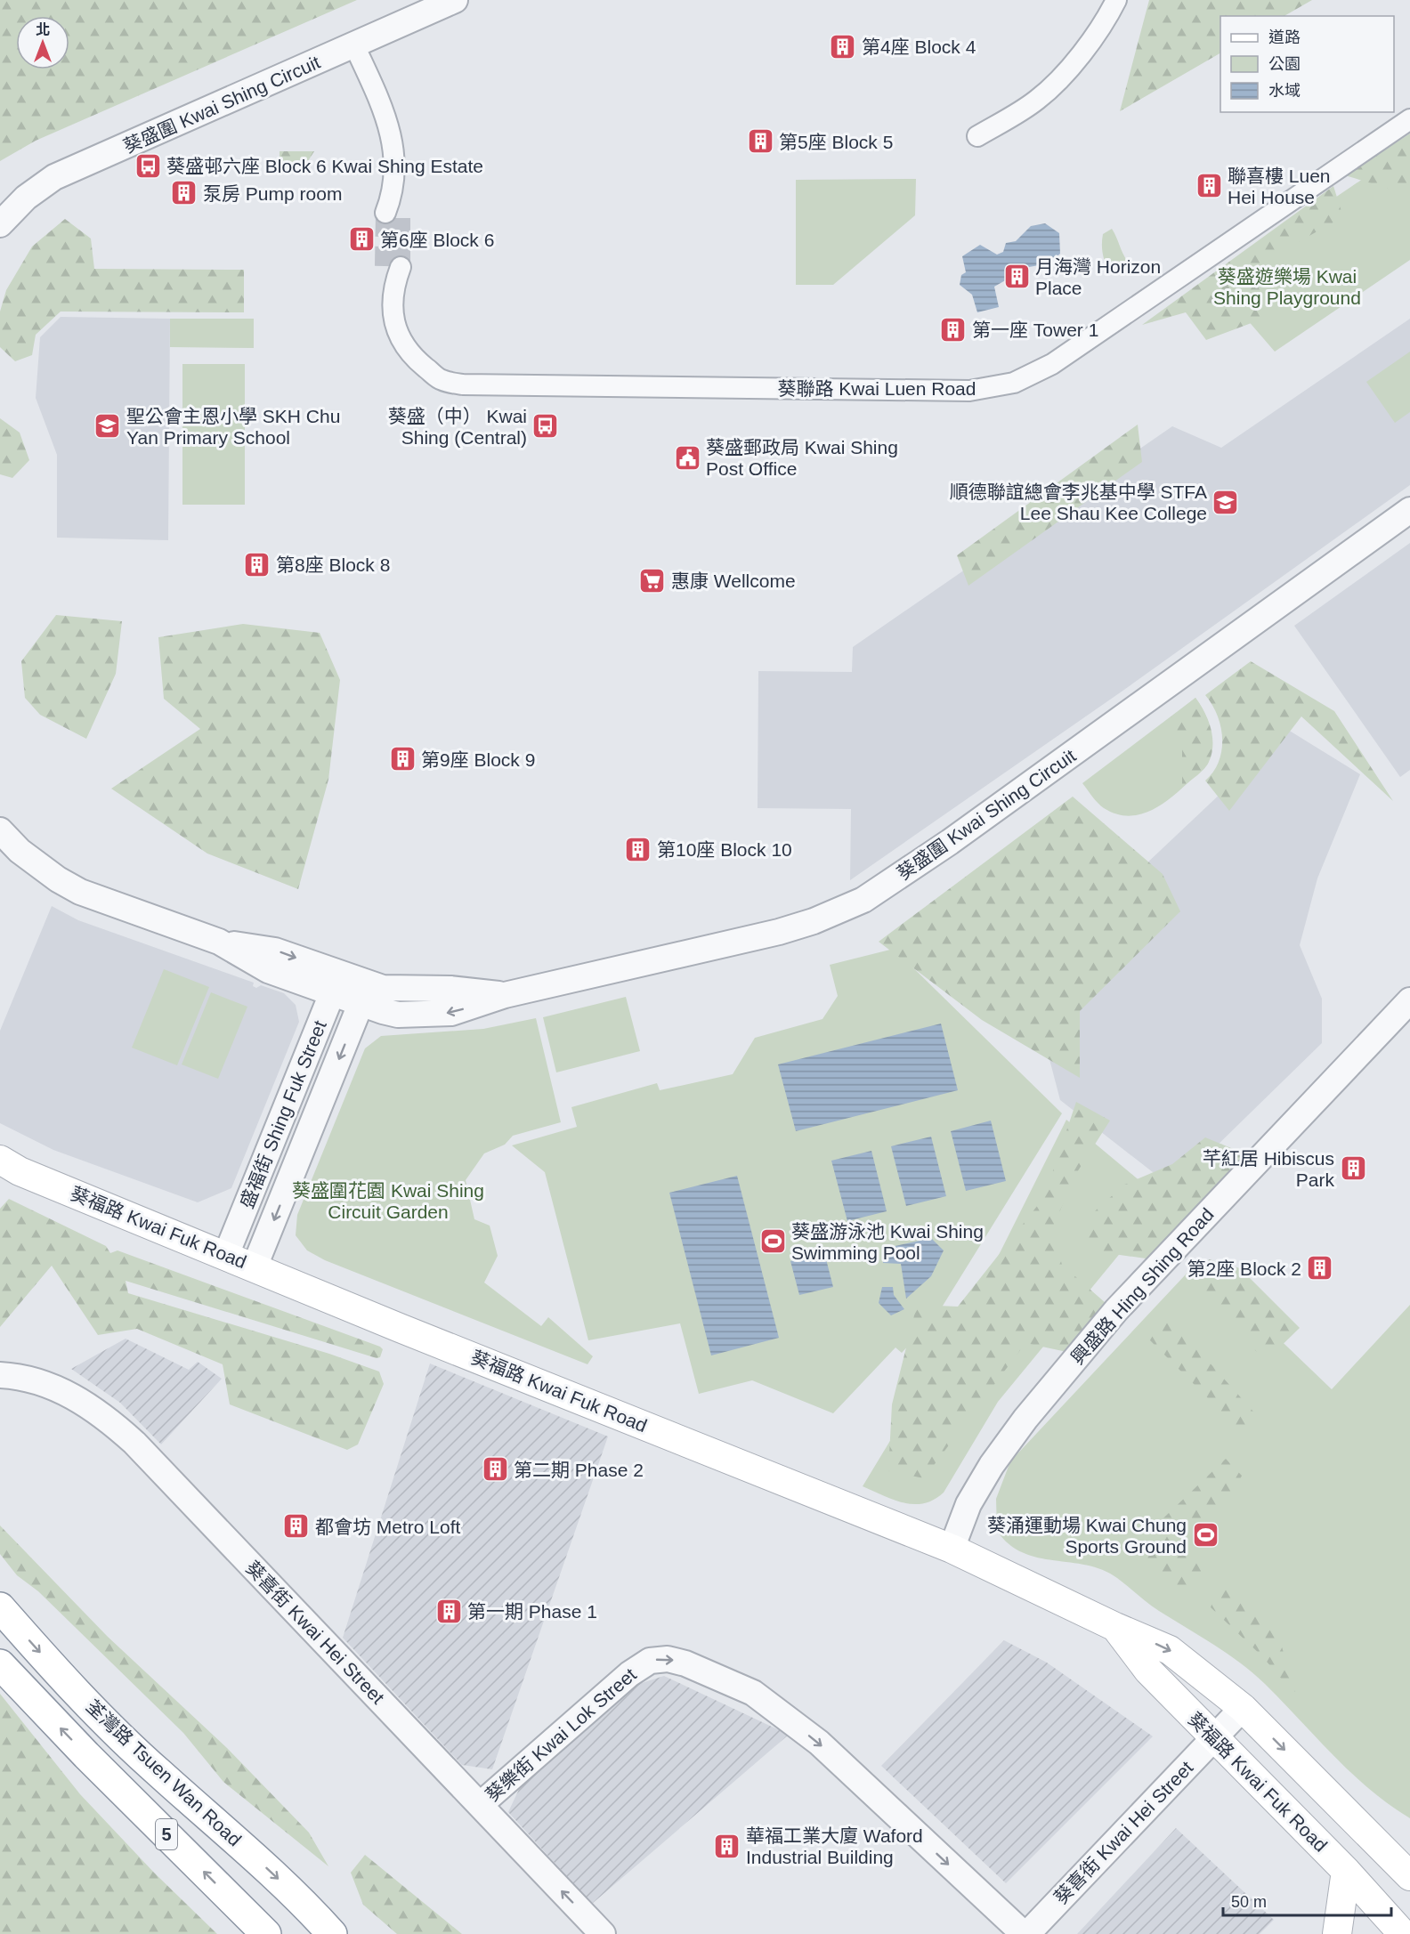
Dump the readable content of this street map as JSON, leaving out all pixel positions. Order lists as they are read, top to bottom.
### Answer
{
  "streets": {
    "highway": ["荃灣路 Tsuen Wan Road", "5"],
    "main road": ["葵福路 Kwai Fuk Road"],
    "street": [
      "葵盛圍 Kwai Shing Circuit",
      "葵聯路 Kwai Luen Road",
      "盛福街 Shing Fuk Street",
      "興盛路 Hing Shing Road",
      "葵喜街 Kwai Hei Street",
      "葵樂街 Kwai Lok Street"
    ]
  },
  "crossings": [
    ["葵盛圍 Kwai Shing Circuit", "盛福街 Shing Fuk Street"],
    ["盛福街 Shing Fuk Street", "葵福路 Kwai Fuk Road"],
    ["葵福路 Kwai Fuk Road", "興盛路 Hing Shing Road"],
    ["葵福路 Kwai Fuk Road", "葵喜街 Kwai Hei Street"],
    ["葵喜街 Kwai Hei Street", "葵樂街 Kwai Lok Street"]
  ],
  "one_way": ["葵樂街 Kwai Lok Street"],
  "parks": ["葵盛遊樂場 Kwai Shing Playground", "葵盛圍花園 Kwai Shing Circuit Garden"],
  "places": {
    "building": [
      "第4座 Block 4",
      "第5座 Block 5",
      "聯喜樓 Luen Hei House",
      "泵房 Pump room",
      "第6座 Block 6",
      "月海灣 Horizon Place",
      "第一座 Tower 1",
      "第8座 Block 8",
      "第9座 Block 9",
      "第10座 Block 10",
      "芊紅居 Hibiscus Park",
      "第2座 Block 2",
      "第二期 Phase 2",
      "都會坊 Metro Loft",
      "第一期 Phase 1",
      "華福工業大廈 Waford Industrial Building"
    ],
    "bus stop": ["葵盛邨六座 Block 6 Kwai Shing Estate", "葵盛（中） Kwai Shing (Central)"],
    "school or university": ["聖公會主恩小學 SKH Chu Yan Primary School", "順德聯誼總會李兆基中學 STFA Lee Shau Kee College"],
    "public building": ["葵盛郵政局 Kwai Shing Post Office"],
    "supermarket": ["惠康 Wellcome"],
    "sports": ["葵盛游泳池 Kwai Shing Swimming Pool", "葵涌運動場 Kwai Chung Sports Ground"]
  },
  "legend": ["道路", "公園", "水域"],
  "scale_bar": "50 m",
  "north": "top"
}
